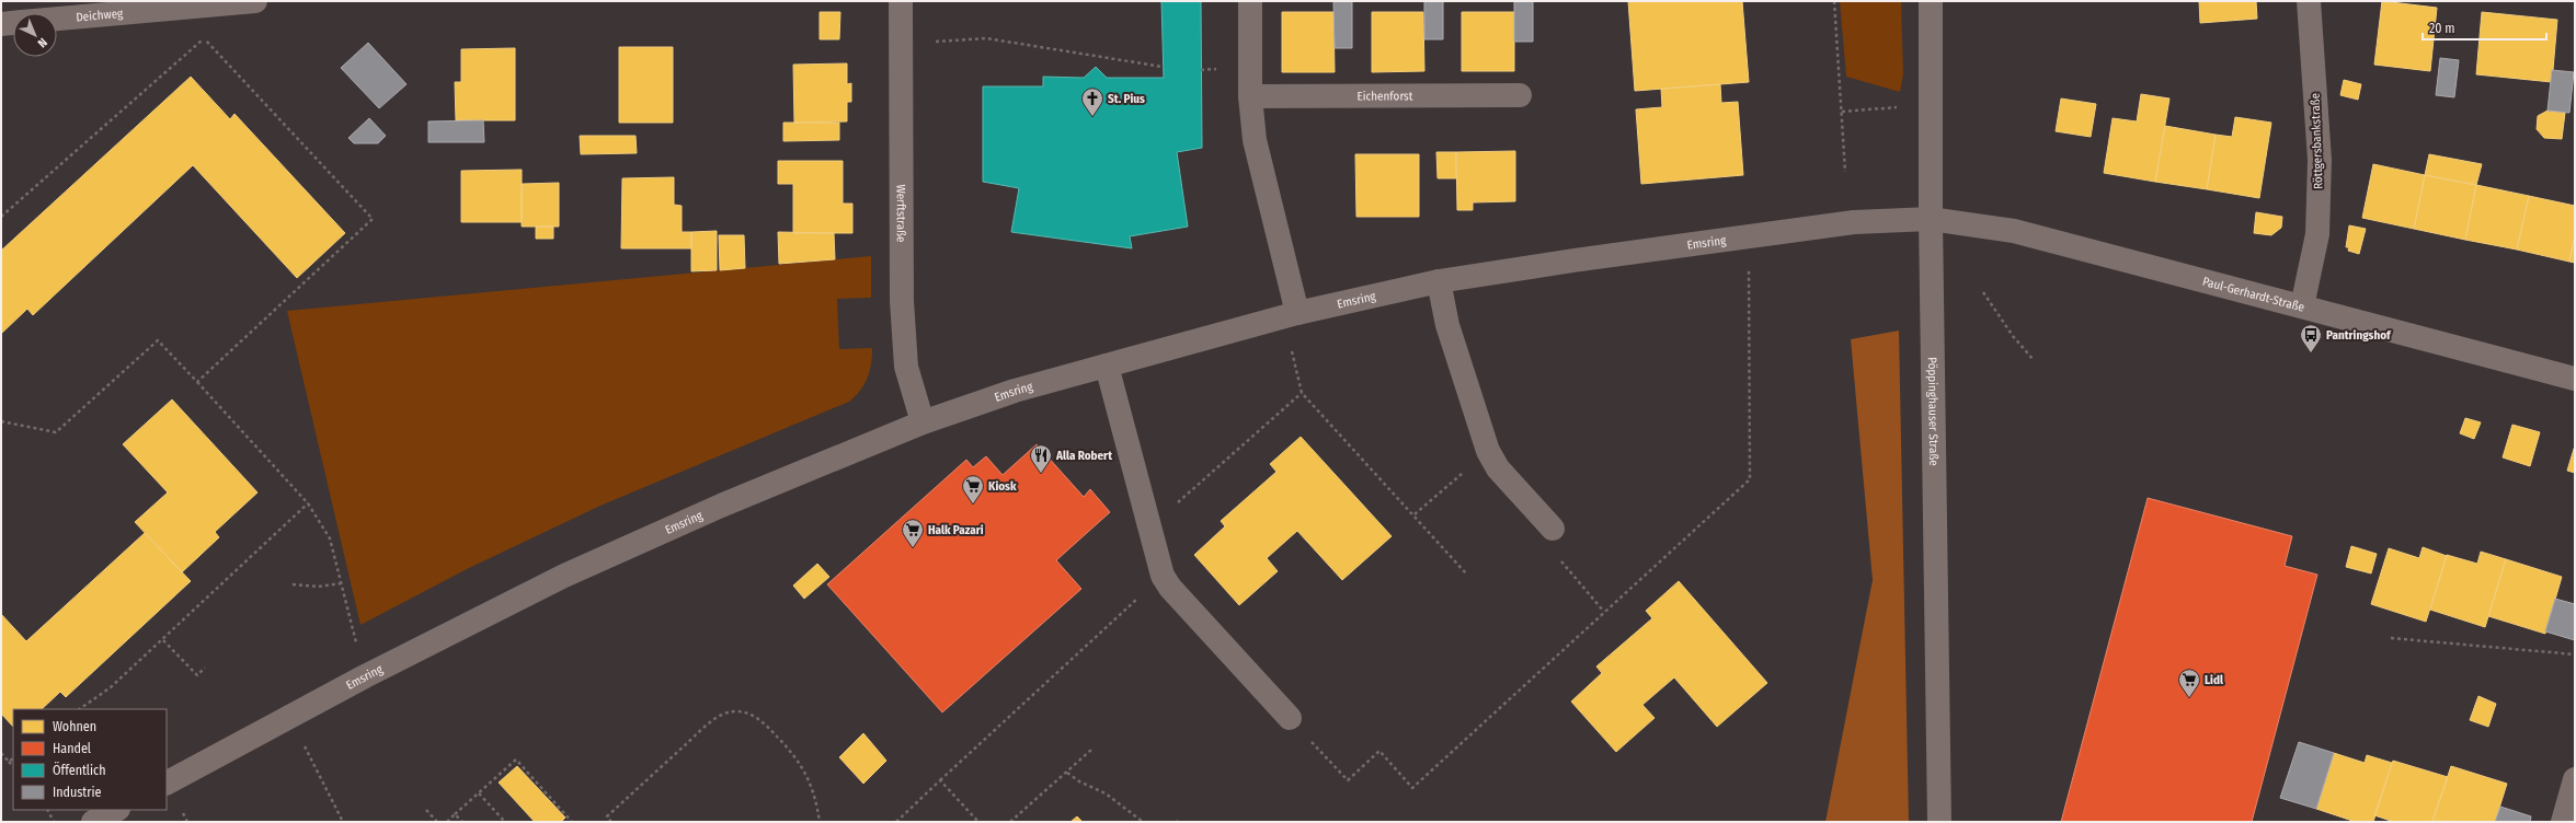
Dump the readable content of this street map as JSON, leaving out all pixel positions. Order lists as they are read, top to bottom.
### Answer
{
  "streets": {
    "main road": ["Paul-Gerhardt-Straße", "Pöppinghauser Straße"],
    "street": [
      "Deichweg",
      "Eichenforst",
      "Röttgersbankstraße",
      "Werftstraße",
      "Emsring"
    ]
  },
  "crossings": [
    ["Röttgersbankstraße", "Paul-Gerhardt-Straße"],
    ["Werftstraße", "Emsring"],
    ["Emsring", "Paul-Gerhardt-Straße"],
    ["Emsring", "Pöppinghauser Straße"],
    ["Paul-Gerhardt-Straße", "Pöppinghauser Straße"]
  ],
  "places": {
    "church": ["St. Pius"],
    "bus stop": ["Pantringshof"],
    "restaurant": ["Alla Robert"],
    "supermarket": ["Kiosk", "Halk Pazari", "Lidl"]
  },
  "legend": [
    "Wohnen",
    "Handel",
    "Öffentlich",
    "Industrie"
  ],
  "scale_bar": "20 m",
  "north": "bottom right"
}
